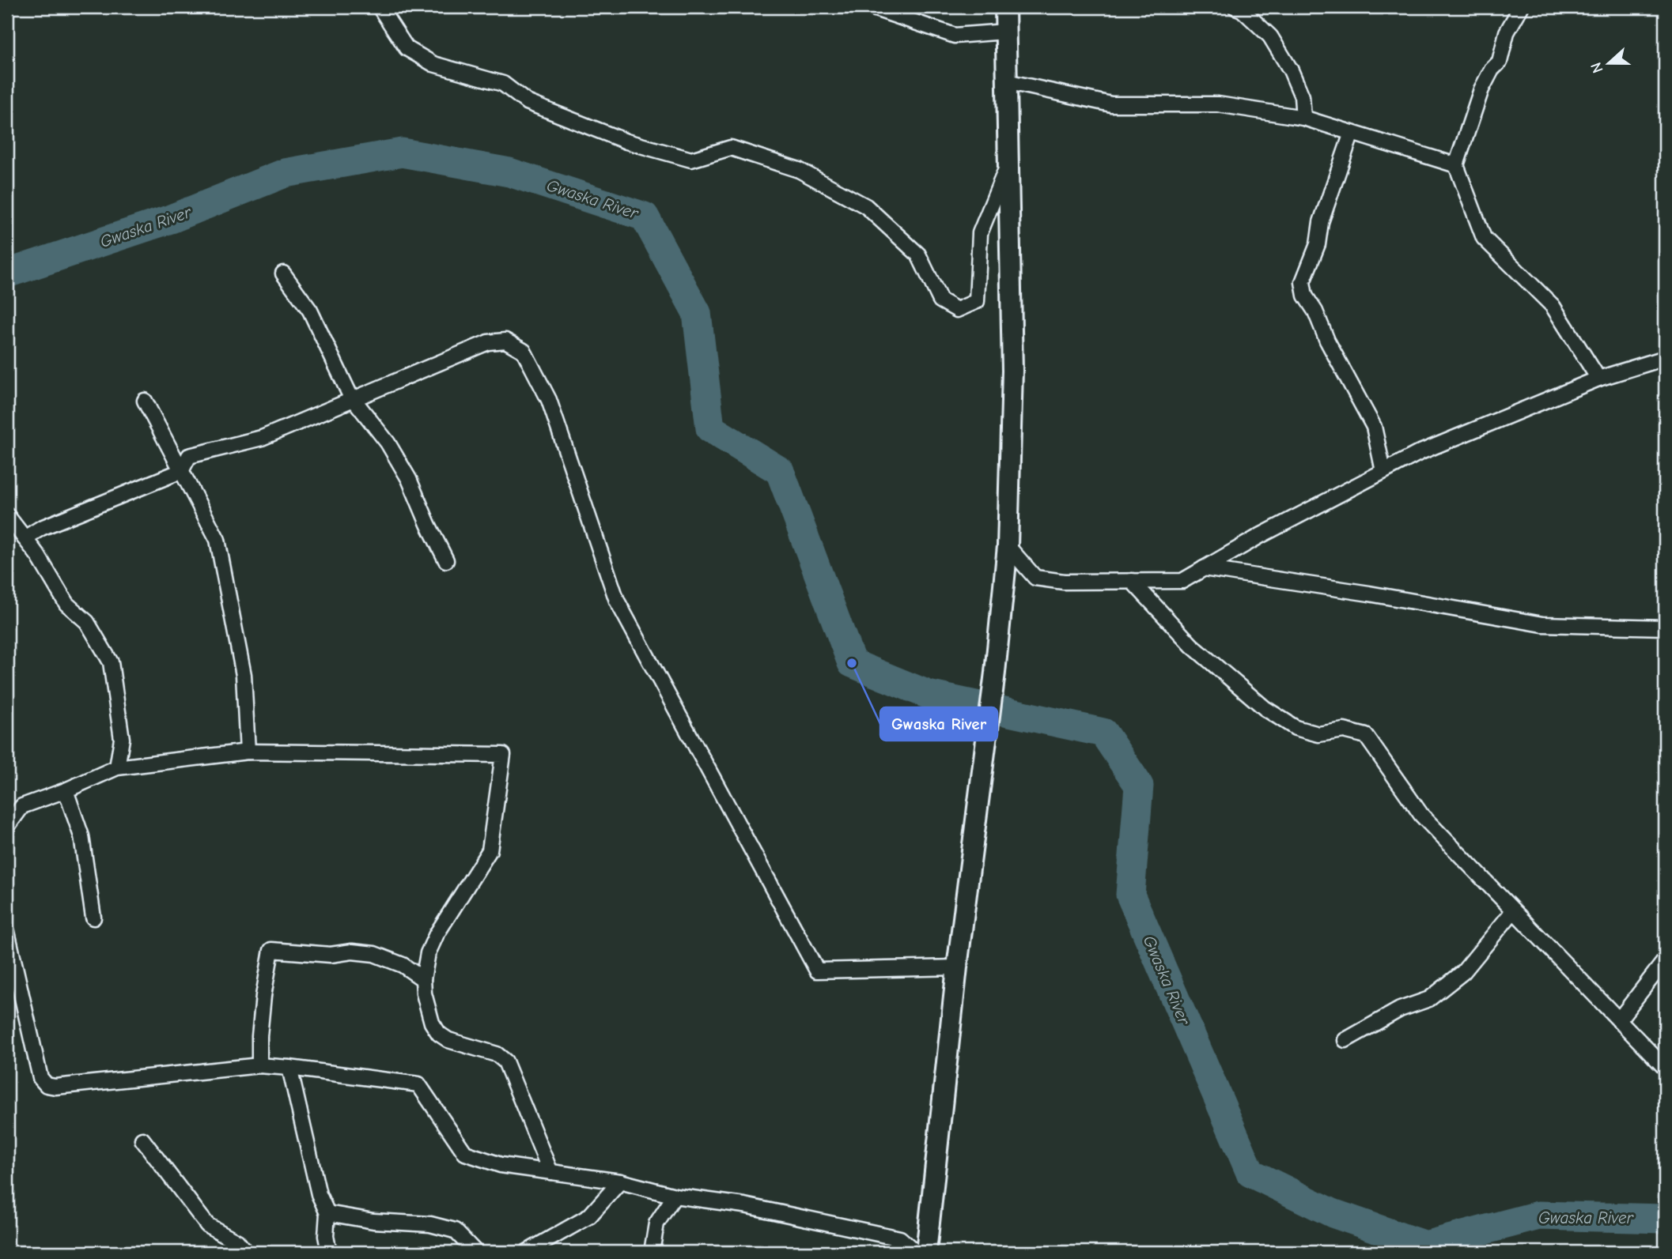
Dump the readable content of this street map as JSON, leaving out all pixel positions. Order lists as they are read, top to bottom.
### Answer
{
  "water": ["Gwaska River"],
  "places": ["Gwaska River"],
  "north": "left"
}
